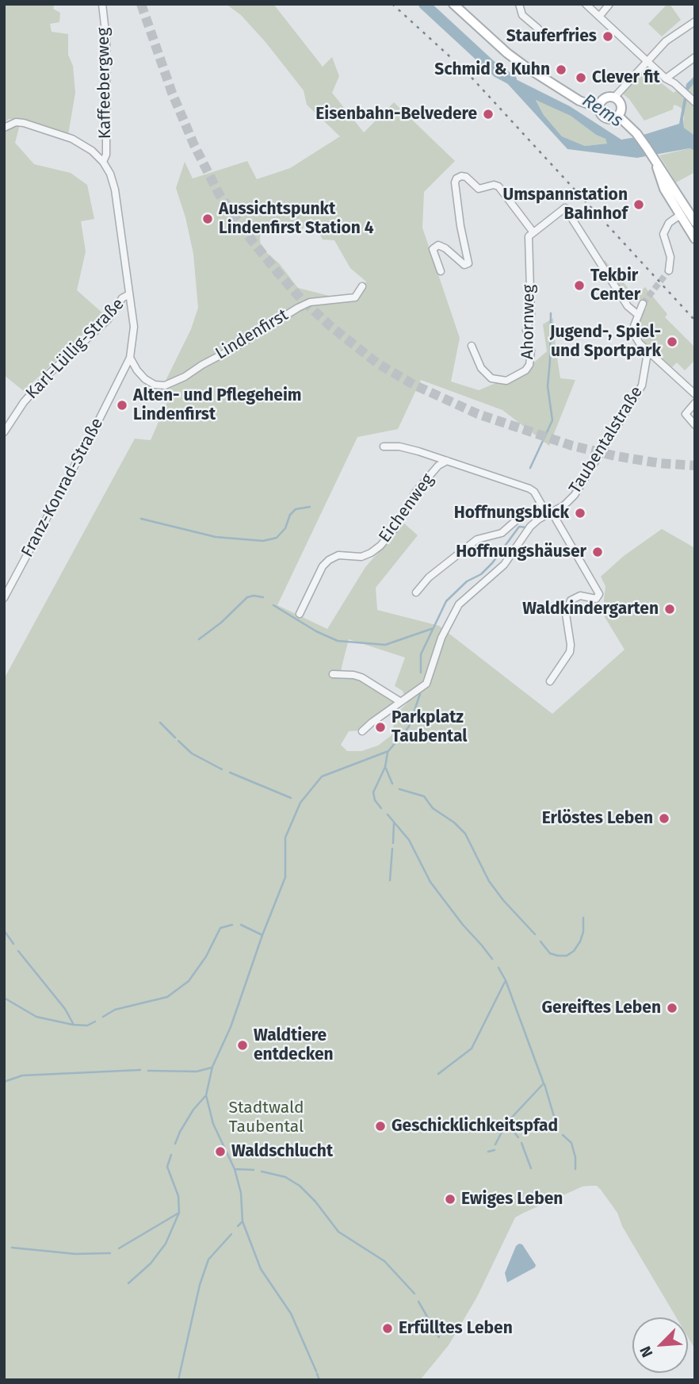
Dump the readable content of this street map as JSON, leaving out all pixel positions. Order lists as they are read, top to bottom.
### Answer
{
  "streets": {
    "street": [
      "Kaffeebergweg",
      "Ahornweg",
      "Lindenfirst",
      "Karl-Lüllig-Straße",
      "Taubentalstraße",
      "Franz-Konrad-Straße",
      "Eichenweg"
    ]
  },
  "crossings": [
    ["Kaffeebergweg", "Franz-Konrad-Straße"],
    ["Lindenfirst", "Franz-Konrad-Straße"],
    ["Karl-Lüllig-Straße", "Franz-Konrad-Straße"],
    ["Taubentalstraße", "Eichenweg"]
  ],
  "water": ["Rems"],
  "parks": ["Stadtwald Taubental"],
  "places": [
    "Stauferfries",
    "Schmid & Kuhn",
    "Clever fit",
    "Eisenbahn-Belvedere",
    "Umspannstation Bahnhof",
    "Aussichtspunkt Lindenfirst Station 4",
    "Tekbir Center",
    "Jugend-, Spiel- und Sportpark",
    "Alten- und Pflegeheim Lindenfirst",
    "Hoffnungsblick",
    "Hoffnungshäuser",
    "Waldkindergarten",
    "Parkplatz Taubental",
    "Erlöstes Leben",
    "Gereiftes Leben",
    "Waldtiere entdecken",
    "Geschicklichkeitspfad",
    "Waldschlucht",
    "Ewiges Leben",
    "Erfülltes Leben"
  ],
  "north": "bottom left"
}
